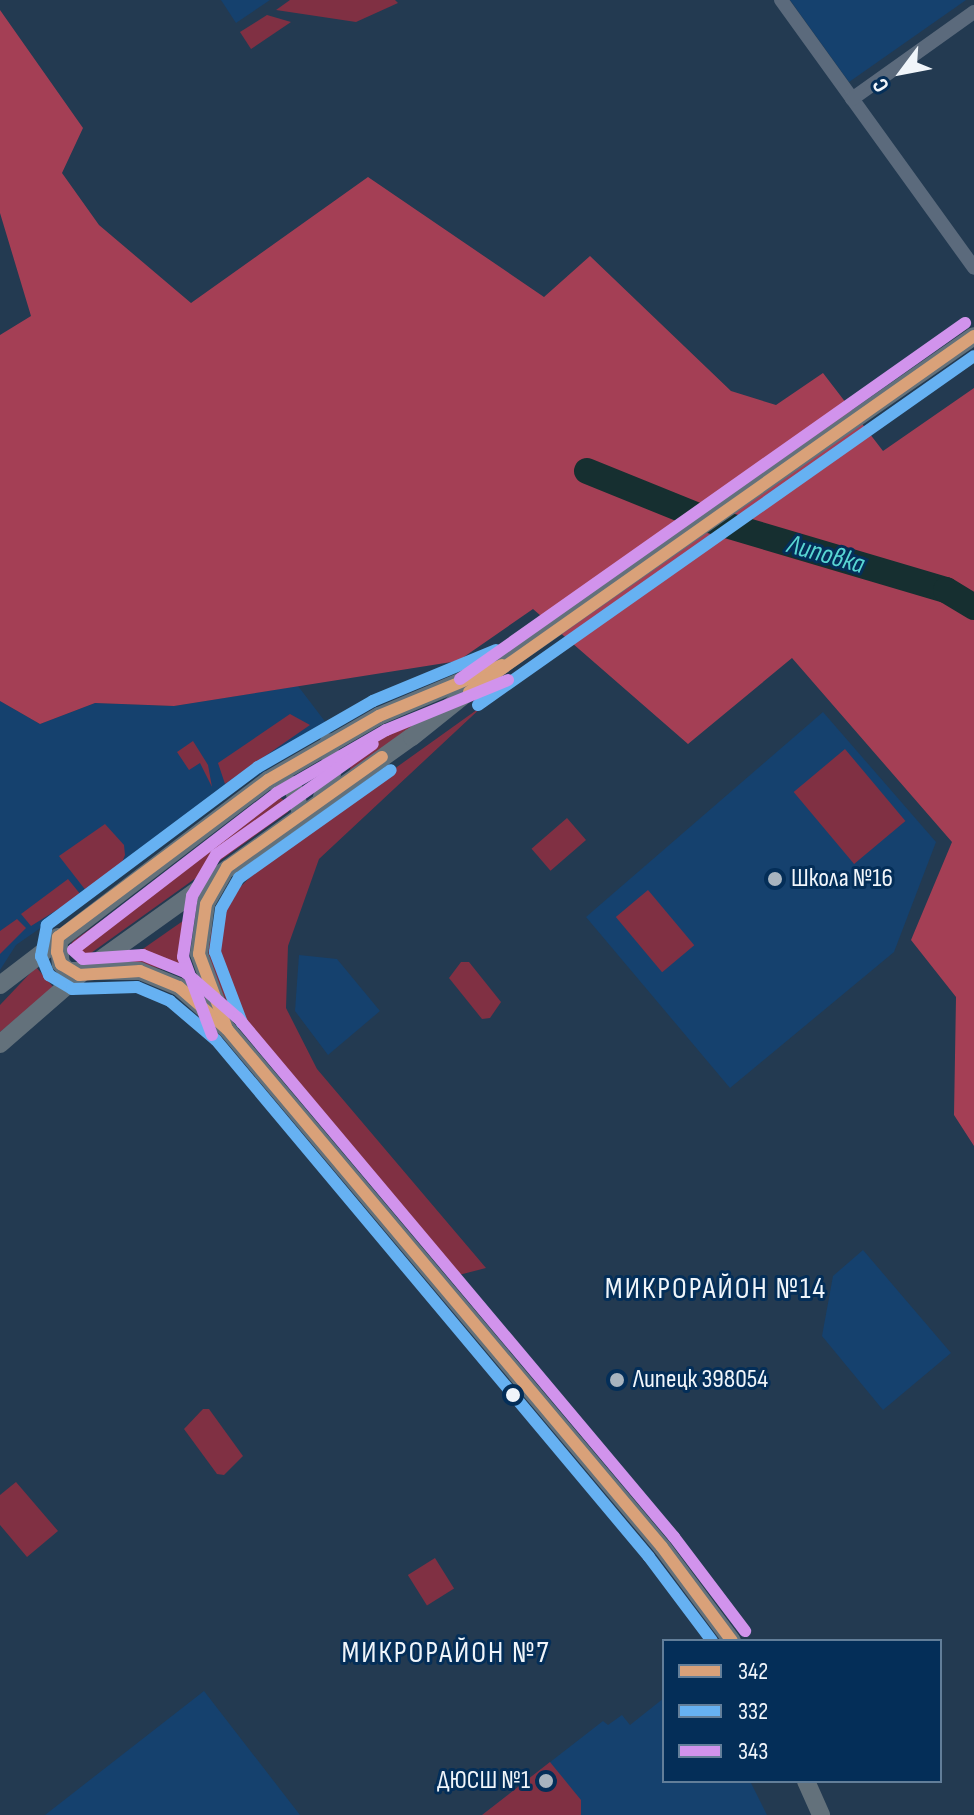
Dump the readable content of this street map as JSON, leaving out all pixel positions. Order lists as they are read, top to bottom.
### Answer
{
  "districts": ["МИКРОРАЙОН №14", "МИКРОРАЙОН №7"],
  "water": ["Липовка"],
  "places": ["Школа №16", "Липецк 398054", "ДЮСШ №1"],
  "lines": ["transit line 343", "transit line 342", "transit line 332"],
  "legend": ["342", "332", "343"],
  "north": "bottom left"
}
